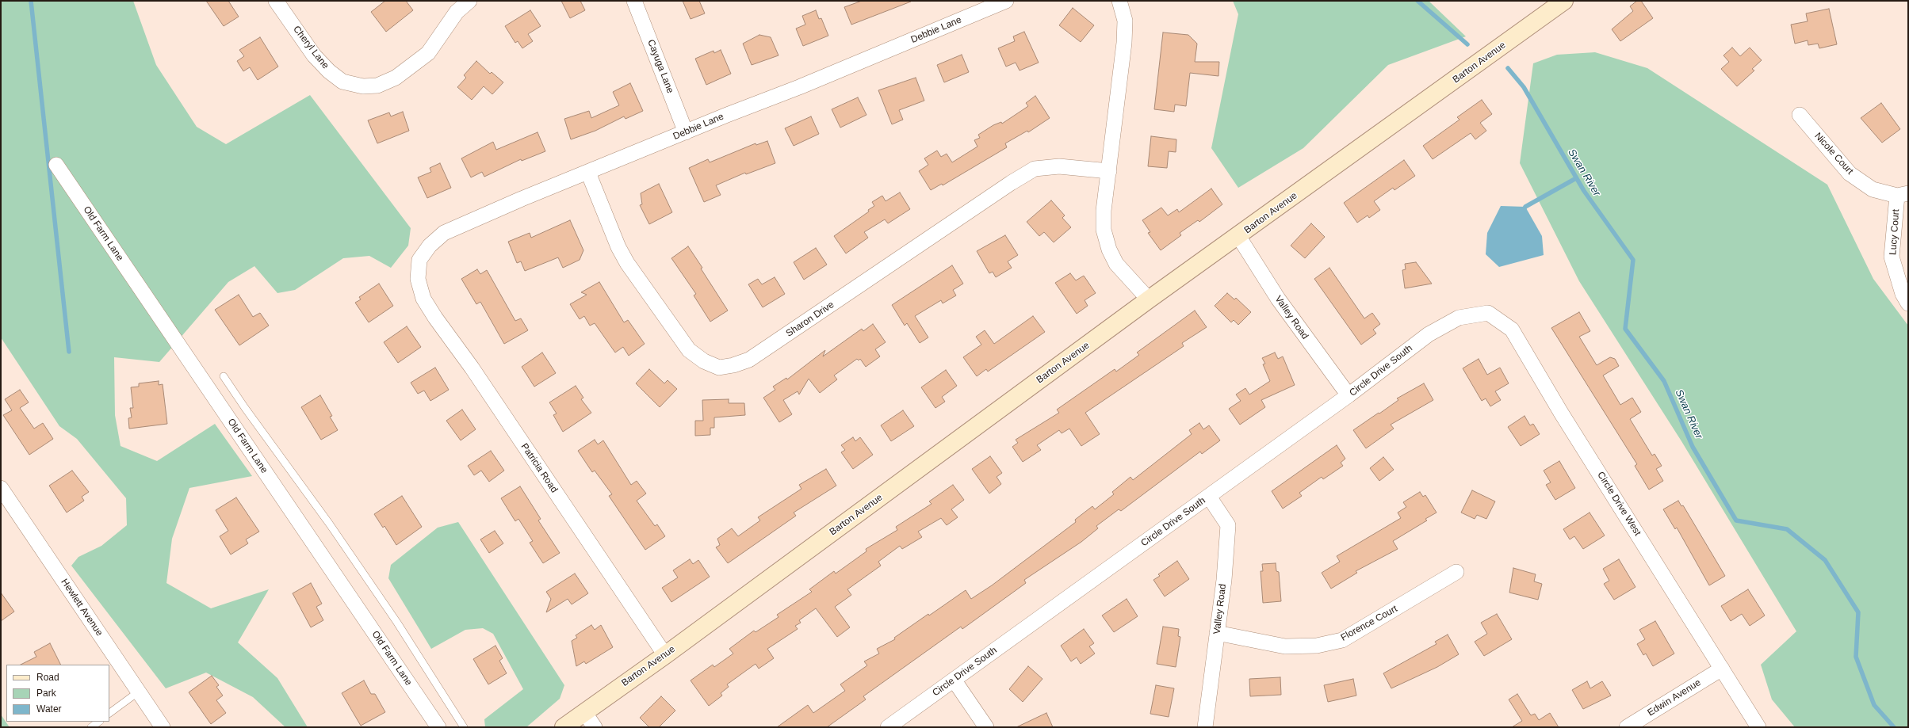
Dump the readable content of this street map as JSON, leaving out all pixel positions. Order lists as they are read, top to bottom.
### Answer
{
  "streets": {
    "street": [
      "Debbie Lane",
      "Cheryl Lane",
      "Barton Avenue",
      "Cayuga Lane",
      "Nicole Court",
      "Lucy Court",
      "Old Farm Lane",
      "Valley Road",
      "Sharon Drive",
      "Circle Drive South",
      "Patricia Road",
      "Circle Drive West",
      "Hewlett Avenue",
      "Florence Court",
      "Edwin Avenue"
    ]
  },
  "crossings": [
    ["Debbie Lane", "Cayuga Lane"],
    ["Debbie Lane", "Sharon Drive"],
    ["Debbie Lane", "Patricia Road"],
    ["Barton Avenue", "Valley Road"],
    ["Barton Avenue", "Patricia Road"],
    ["Nicole Court", "Lucy Court"],
    ["Valley Road", "Circle Drive South"],
    ["Valley Road", "Florence Court"],
    ["Circle Drive South", "Circle Drive West"],
    ["Circle Drive West", "Edwin Avenue"]
  ],
  "water": ["Swan River"],
  "legend": ["Road", "Park", "Water"]
}
